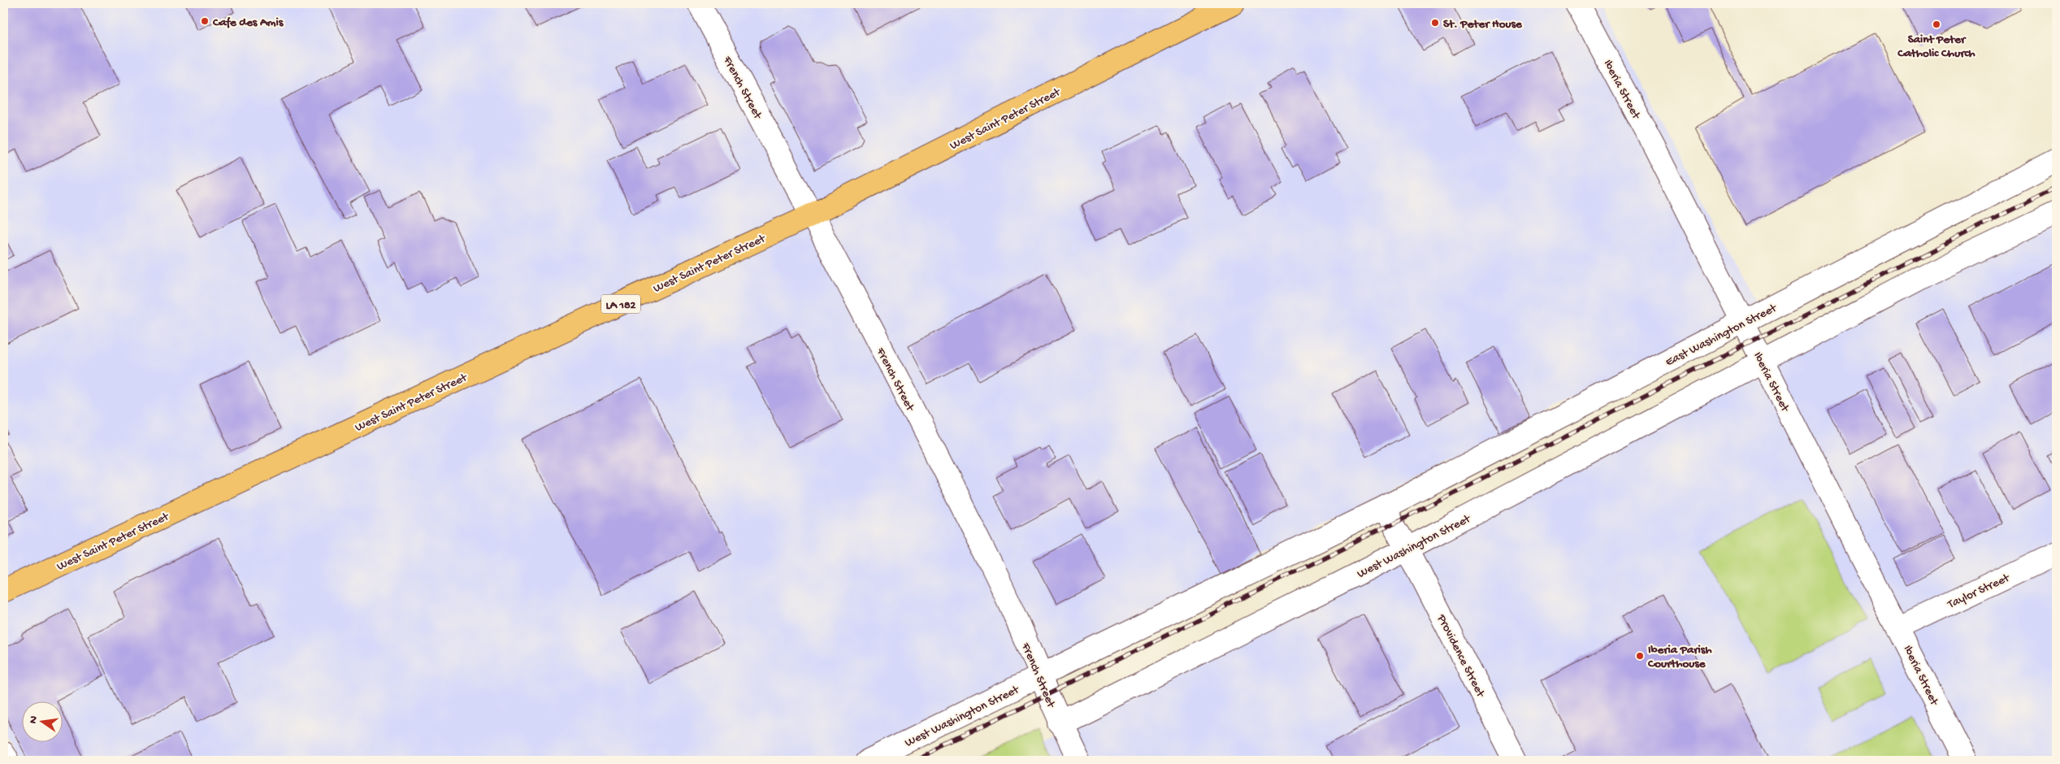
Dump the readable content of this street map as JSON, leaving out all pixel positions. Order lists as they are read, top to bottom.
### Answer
{
  "streets": {
    "main road": ["West Saint Peter Street", "LA 182"],
    "street": [
      "French Street",
      "Iberia Street",
      "East Washington Street",
      "West Washington Street",
      "Taylor Street",
      "Providence Street"
    ]
  },
  "crossings": [
    ["French Street", "West Saint Peter Street"],
    ["French Street", "West Washington Street"],
    ["Iberia Street", "East Washington Street"],
    ["Iberia Street", "West Washington Street"],
    ["Iberia Street", "Taylor Street"],
    ["East Washington Street", "West Washington Street"],
    ["East Washington Street", "Providence Street"],
    ["West Washington Street", "Providence Street"]
  ],
  "places": [
    "Cafe des Amis",
    "St. Peter House",
    "Saint Peter Catholic Church",
    "Iberia Parish Courthouse"
  ],
  "north": "left"
}
